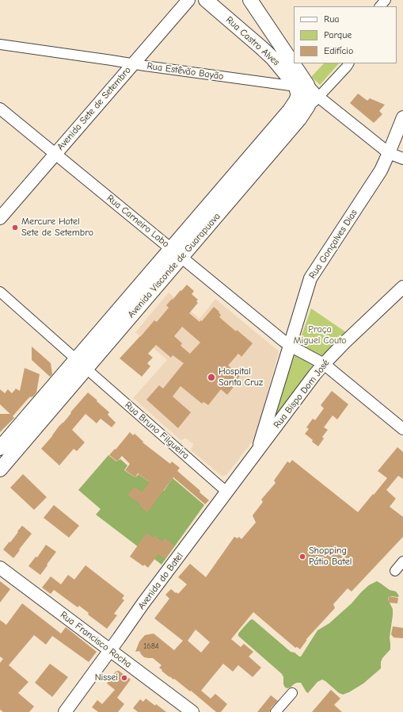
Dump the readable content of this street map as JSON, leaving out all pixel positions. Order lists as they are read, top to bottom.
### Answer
{
  "streets": {
    "main road": [
      "Rua Castro Alves",
      "Avenida Sete de Setembro",
      "Rua Gonçalves Dias",
      "Avenida Visconde de Guarapuava",
      "Rua Bispo Dom José",
      "Avenida do Batel",
      "Rua Francisco Rocha"
    ],
    "street": ["Rua Estêvão Bayão", "Rua Carneiro Lobo", "Rua Bruno Filgueira"]
  },
  "crossings": [
    ["Rua Castro Alves", "Rua Estêvão Bayão"],
    ["Rua Castro Alves", "Avenida Visconde de Guarapuava"],
    ["Rua Estêvão Bayão", "Avenida Sete de Setembro"],
    ["Rua Estêvão Bayão", "Avenida Visconde de Guarapuava"],
    ["Avenida Sete de Setembro", "Rua Carneiro Lobo"],
    ["Rua Carneiro Lobo", "Rua Gonçalves Dias"],
    ["Rua Carneiro Lobo", "Avenida Visconde de Guarapuava"],
    ["Rua Carneiro Lobo", "Rua Bispo Dom José"],
    ["Rua Gonçalves Dias", "Rua Bispo Dom José"],
    ["Rua Gonçalves Dias", "Avenida do Batel"],
    ["Avenida Visconde de Guarapuava", "Rua Bruno Filgueira"],
    ["Rua Bispo Dom José", "Avenida do Batel"],
    ["Rua Bruno Filgueira", "Avenida do Batel"],
    ["Avenida do Batel", "Rua Francisco Rocha"]
  ],
  "parks": ["Praça Miguel Couto"],
  "places": [
    "Mercure Hotel Sete de Setembro",
    "Hospital Santa Cruz",
    "Shopping Pátio Batel",
    "Nissei"
  ],
  "house_numbers": ["1684"],
  "legend": ["Rua", "Parque", "Edifício"]
}
